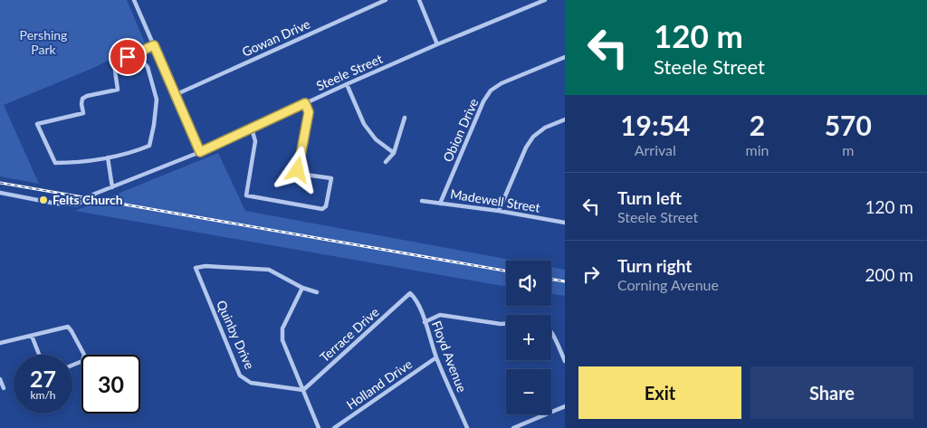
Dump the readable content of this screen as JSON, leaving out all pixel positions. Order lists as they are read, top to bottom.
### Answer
{
  "streets": {
    "street": [
      "Gowan Drive",
      "Steele Street",
      "Obion Drive",
      "Madewell Street",
      "Quinby Drive",
      "Terrace Drive",
      "Floyd Avenue",
      "Holland Drive"
    ]
  },
  "crossings": [
    ["Obion Drive", "Madewell Street"],
    ["Quinby Drive", "Terrace Drive"],
    ["Terrace Drive", "Floyd Avenue"],
    ["Floyd Avenue", "Holland Drive"]
  ],
  "parks": ["Pershing Park"],
  "places": ["Felts Church"],
  "page": {
    "turn": ["120 m", "Steele Street"],
    "eta": [
      "19:54",
      "Arrival",
      "2",
      "min",
      "570",
      "m"
    ],
    "list": [
      {
        "name": "Turn left",
        "note": "Steele Street",
        "value": "120 m"
      },
      {
        "name": "Turn right",
        "note": "Corning Avenue",
        "value": "200 m"
      }
    ],
    "map_buttons": ["+", "−"],
    "speed": "27 km/h",
    "limit": "30",
    "buttons": ["Exit", "Share"]
  }
}
